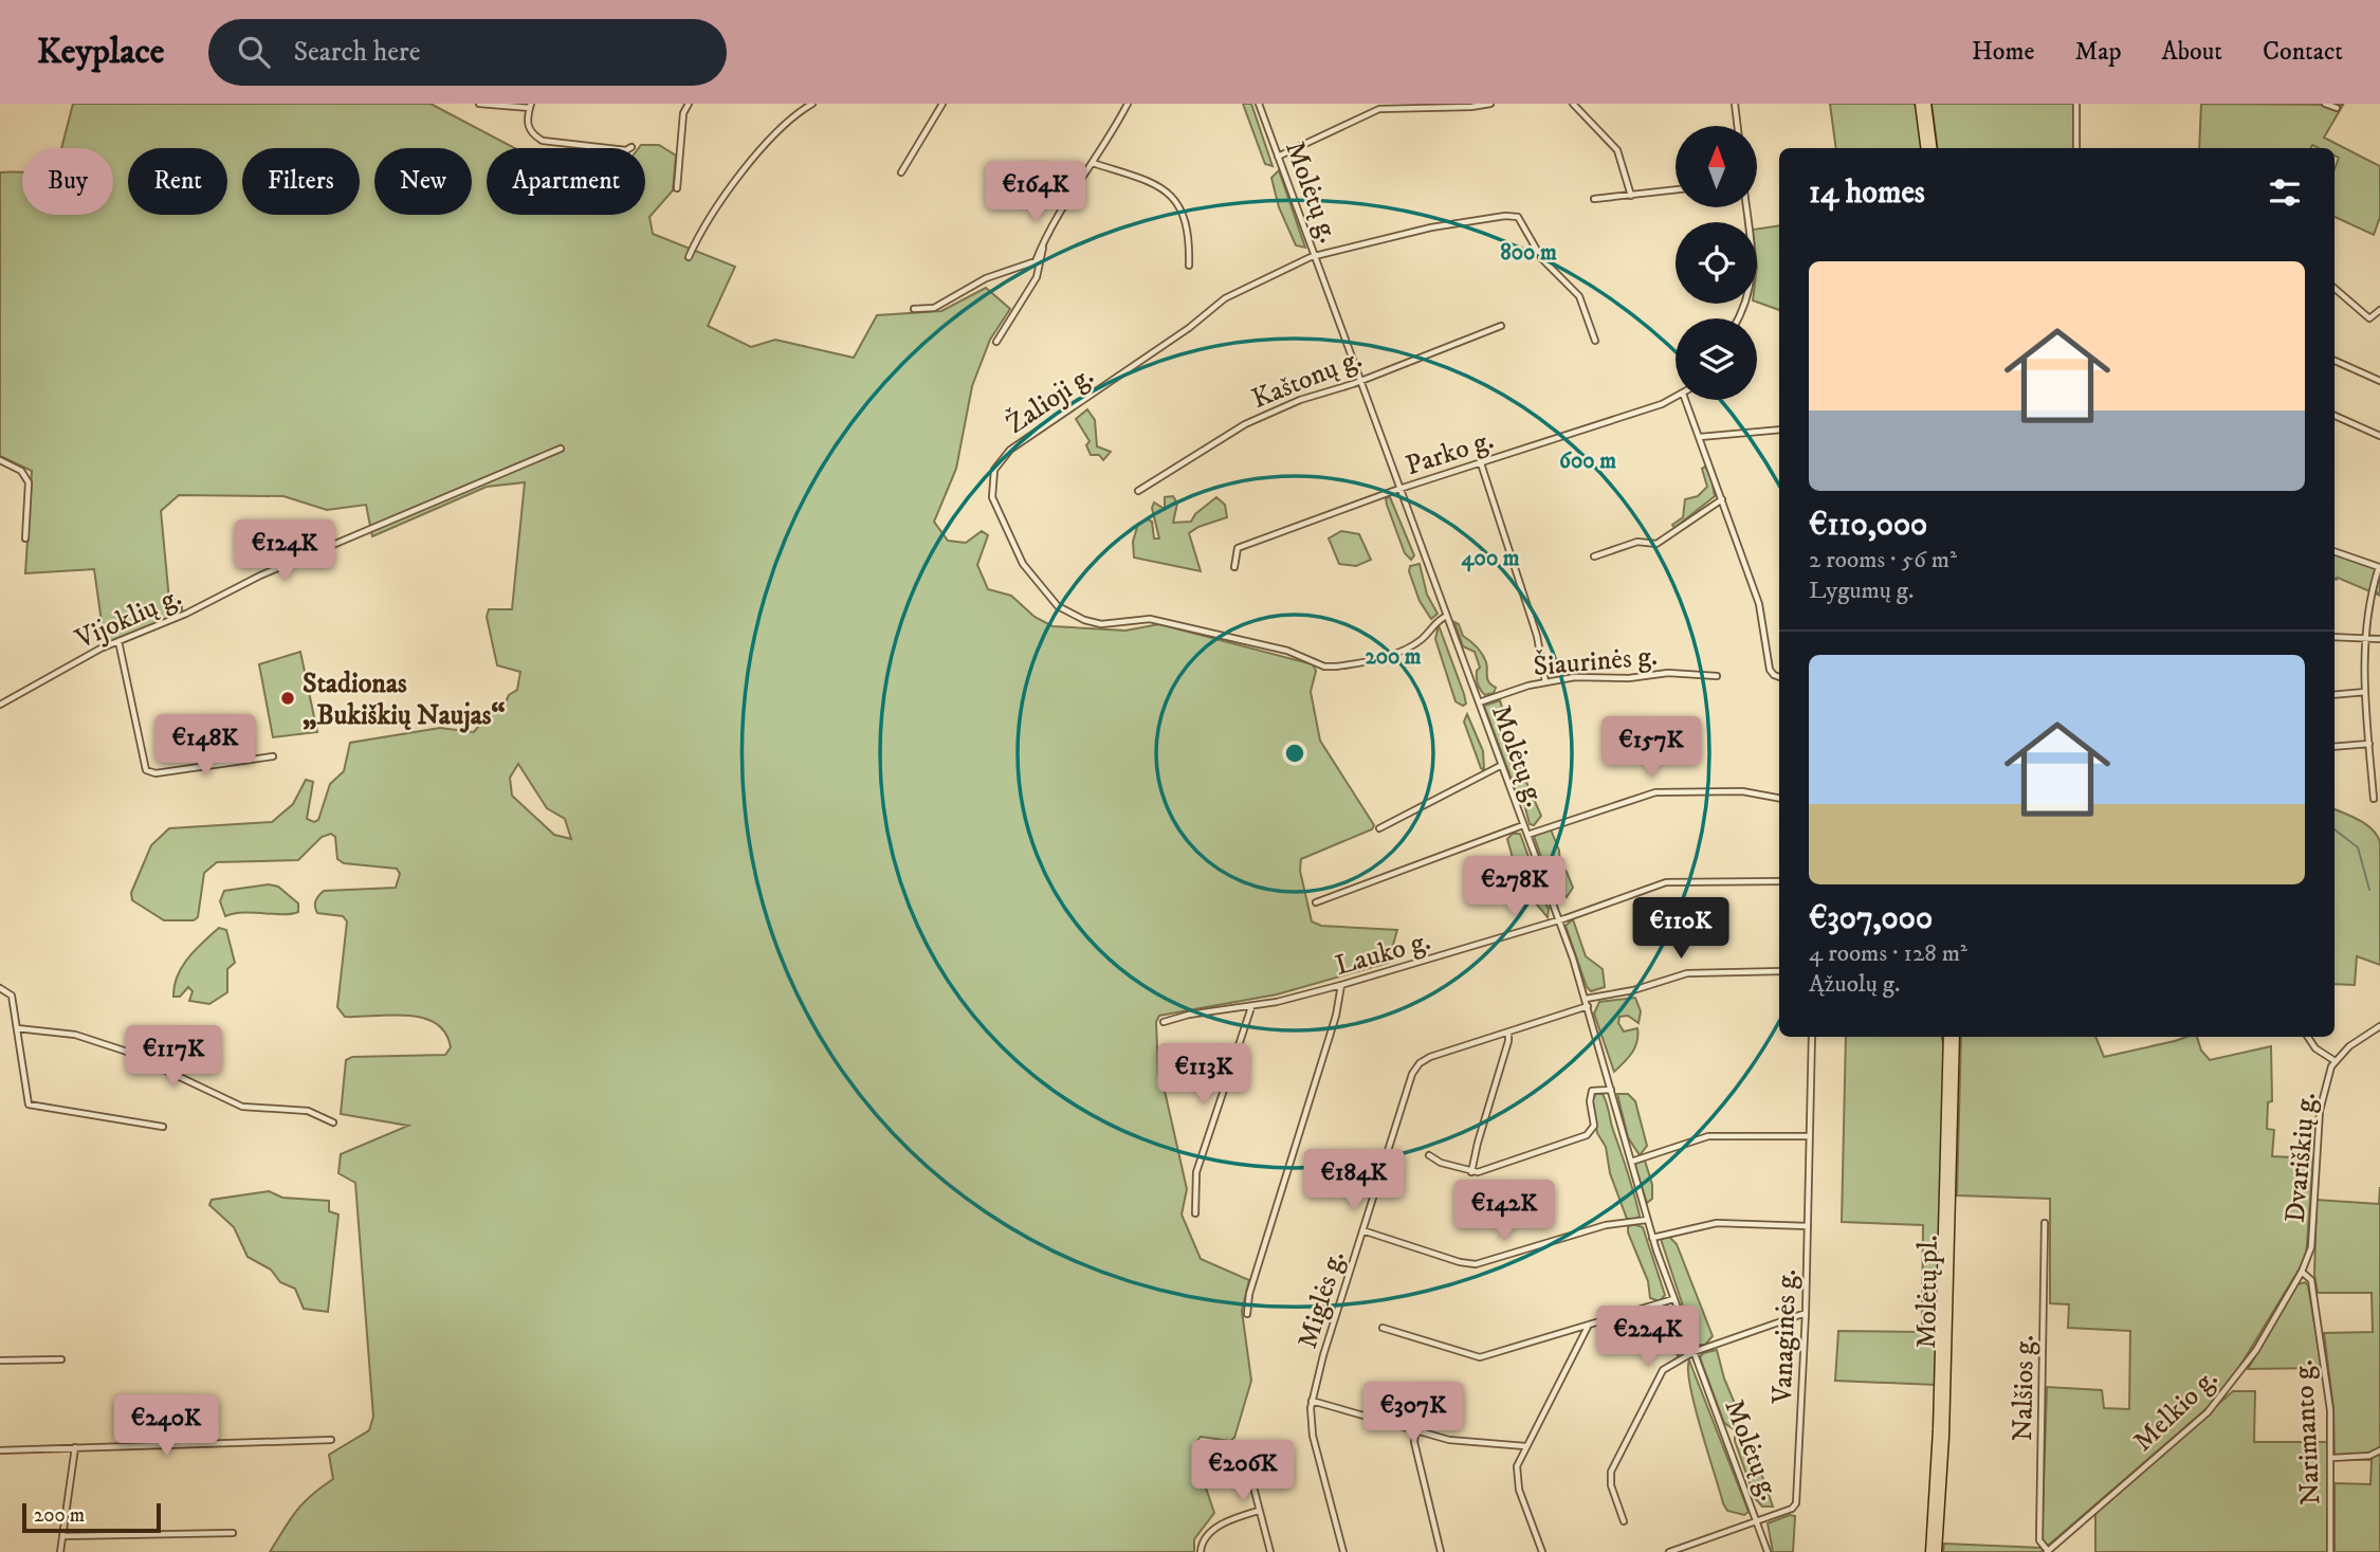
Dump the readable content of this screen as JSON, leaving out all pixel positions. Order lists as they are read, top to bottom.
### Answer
{
  "streets": {
    "highway": ["Molėtų pl."],
    "street": [
      "Molėtų g.",
      "Kaštonų g.",
      "Žalioji g.",
      "Parko g.",
      "Vijoklių g.",
      "Šiaurinės g.",
      "Lauko g.",
      "Dvariškių g.",
      "Miglės g.",
      "Vanaginės g.",
      "Nalšios g.",
      "Melkio g.",
      "Narimanto g."
    ]
  },
  "crossings": [
    ["Molėtų g.", "Kaštonų g."],
    ["Molėtų g.", "Žalioji g."],
    ["Molėtų g.", "Parko g."],
    ["Molėtų g.", "Šiaurinės g."],
    ["Molėtų g.", "Lauko g."],
    ["Molėtų g.", "Miglės g."],
    ["Molėtų g.", "Vanaginės g."],
    ["Dvariškių g.", "Melkio g."],
    ["Dvariškių g.", "Narimanto g."],
    ["Nalšios g.", "Melkio g."],
    ["Melkio g.", "Narimanto g."]
  ],
  "places": ["Stadionas „Bukiškių Naujas“"],
  "scale_bar": "200 m",
  "north": "top",
  "page": {
    "header": "Keyplace",
    "search": "Search here",
    "nav": [
      "Home",
      "Map",
      "About",
      "Contact"
    ],
    "chip": [
      "Buy",
      "Rent",
      "Filters",
      "New",
      "Apartment"
    ],
    "heading": "14 homes",
    "price": [
      "€164K",
      "€124K",
      "€148K",
      "€157K",
      "€278K",
      "€110K",
      "€117K",
      "€113K",
      "€184K",
      "€142K",
      "€224K",
      "€307K",
      "€240K",
      "€206K"
    ],
    "list": [
      {
        "name": "€110,000",
        "note": "2 rooms · 56 m² · Lygumų g."
      },
      {
        "name": "€307,000",
        "note": "4 rooms · 128 m² · Ąžuolų g."
      }
    ],
    "scale": "200 m"
  },
  "rings": [
    "800 m",
    "600 m",
    "400 m",
    "200 m"
  ]
}
